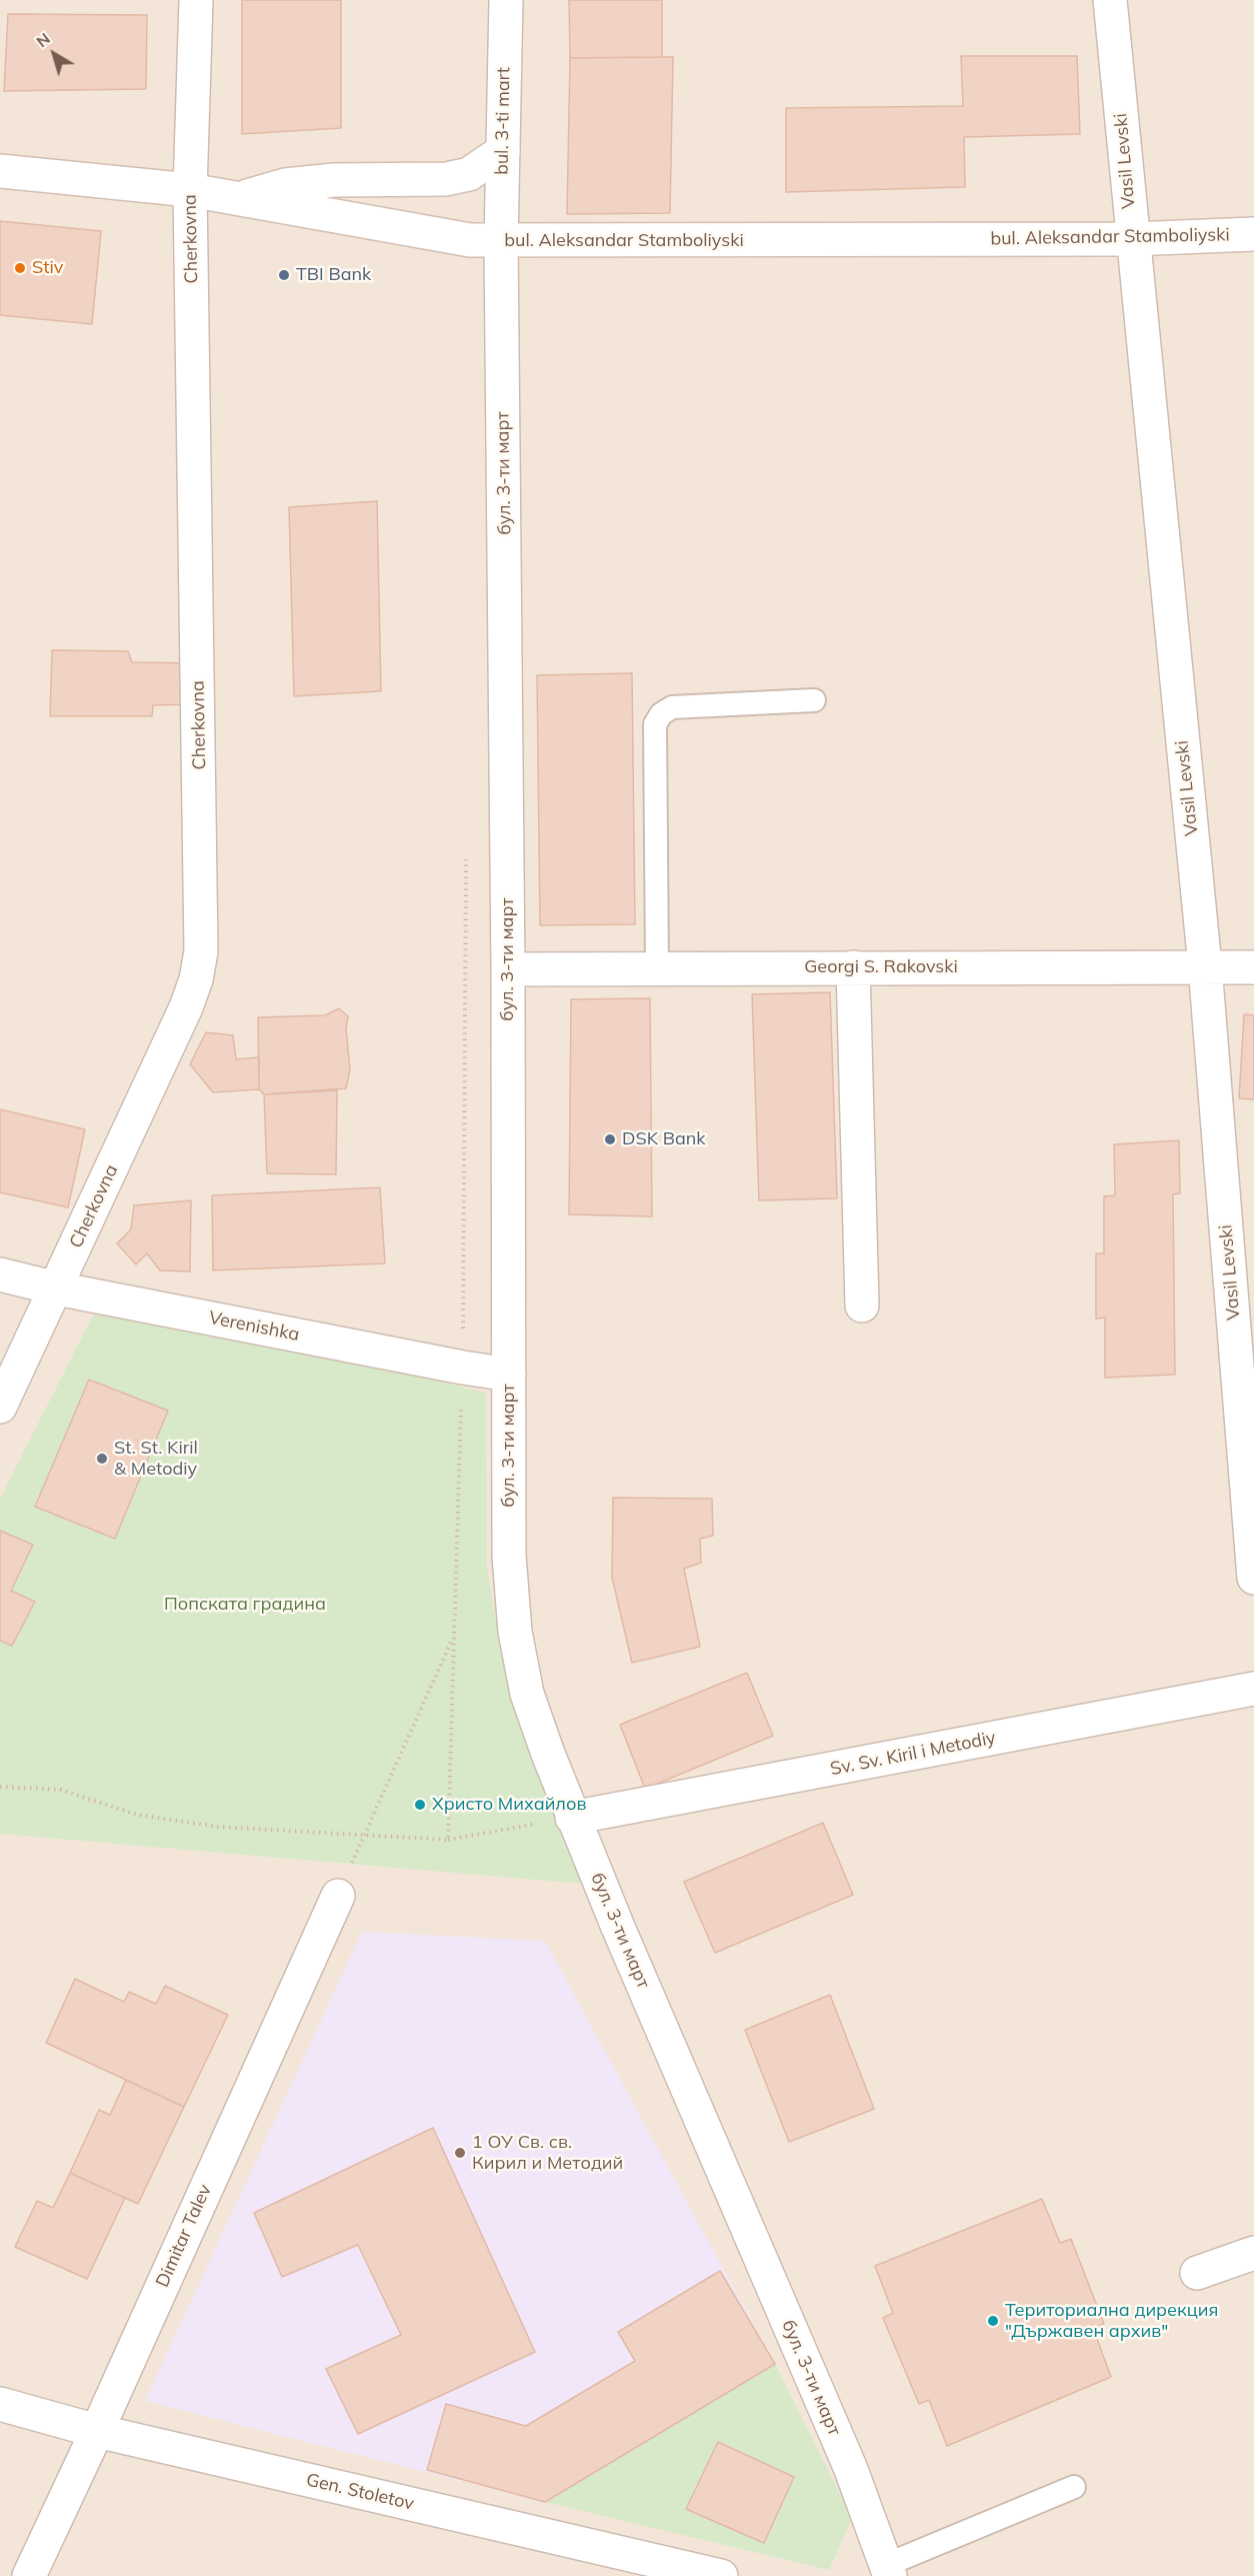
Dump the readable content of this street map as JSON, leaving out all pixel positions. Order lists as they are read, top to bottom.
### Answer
{
  "streets": {
    "street": [
      "bul. 3-ti mart",
      "Vasil Levski",
      "bul. Aleksandar Stamboliyski",
      "Cherkovna",
      "бул. 3-ти март",
      "Georgi S. Rakovski",
      "Verenishka",
      "Sv. Sv. Kiril i Metodiy",
      "Dimitar Talev",
      "Gen. Stoletov"
    ]
  },
  "crossings": [
    ["bul. 3-ti mart", "bul. Aleksandar Stamboliyski"],
    ["bul. 3-ti mart", "бул. 3-ти март"],
    ["Vasil Levski", "bul. Aleksandar Stamboliyski"],
    ["Vasil Levski", "Georgi S. Rakovski"],
    ["bul. Aleksandar Stamboliyski", "Cherkovna"],
    ["bul. Aleksandar Stamboliyski", "бул. 3-ти март"],
    ["Cherkovna", "Verenishka"],
    ["бул. 3-ти март", "Georgi S. Rakovski"],
    ["бул. 3-ти март", "Verenishka"],
    ["бул. 3-ти март", "Sv. Sv. Kiril i Metodiy"],
    ["Dimitar Talev", "Gen. Stoletov"]
  ],
  "parks": ["Попската градина"],
  "places": [
    "Stiv",
    "TBI Bank",
    "DSK Bank",
    "St. St. Kiril & Metodiy",
    "Христо Михайлов",
    "1 ОУ Св. св. Кирил и Методий",
    "Териториална дирекция \"Държавен архив\""
  ],
  "north": "top left"
}
